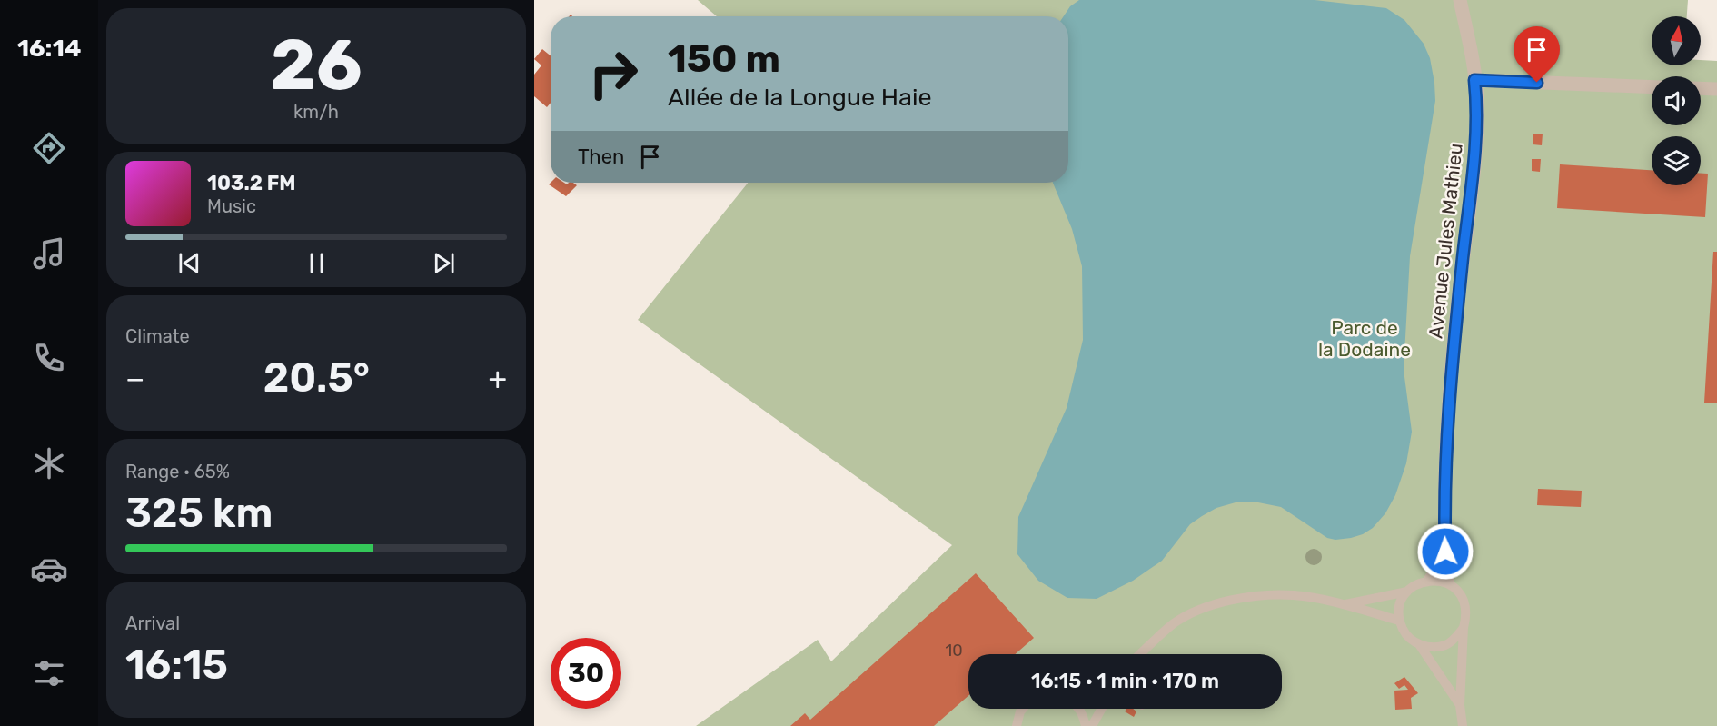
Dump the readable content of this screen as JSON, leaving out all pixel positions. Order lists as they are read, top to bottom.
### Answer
{
  "streets": {
    "street": ["Avenue Jules Mathieu"]
  },
  "parks": ["Parc de la Dodaine"],
  "house_numbers": ["10"],
  "north": "top",
  "page": {
    "tabs": "16:14",
    "tile": [
      ["26", "km/h"],
      "Climate",
      ["Range · 65%", "325 km"],
      ["Arrival", "16:15"]
    ],
    "turn": ["150 m", "Allée de la Longue Haie"],
    "then": "Then",
    "song": ["103.2 FM", "Music"],
    "heat": ["−", "20.5°", "+"],
    "limit": "30",
    "trip": "16:15 · 1 min · 170 m"
  }
}
